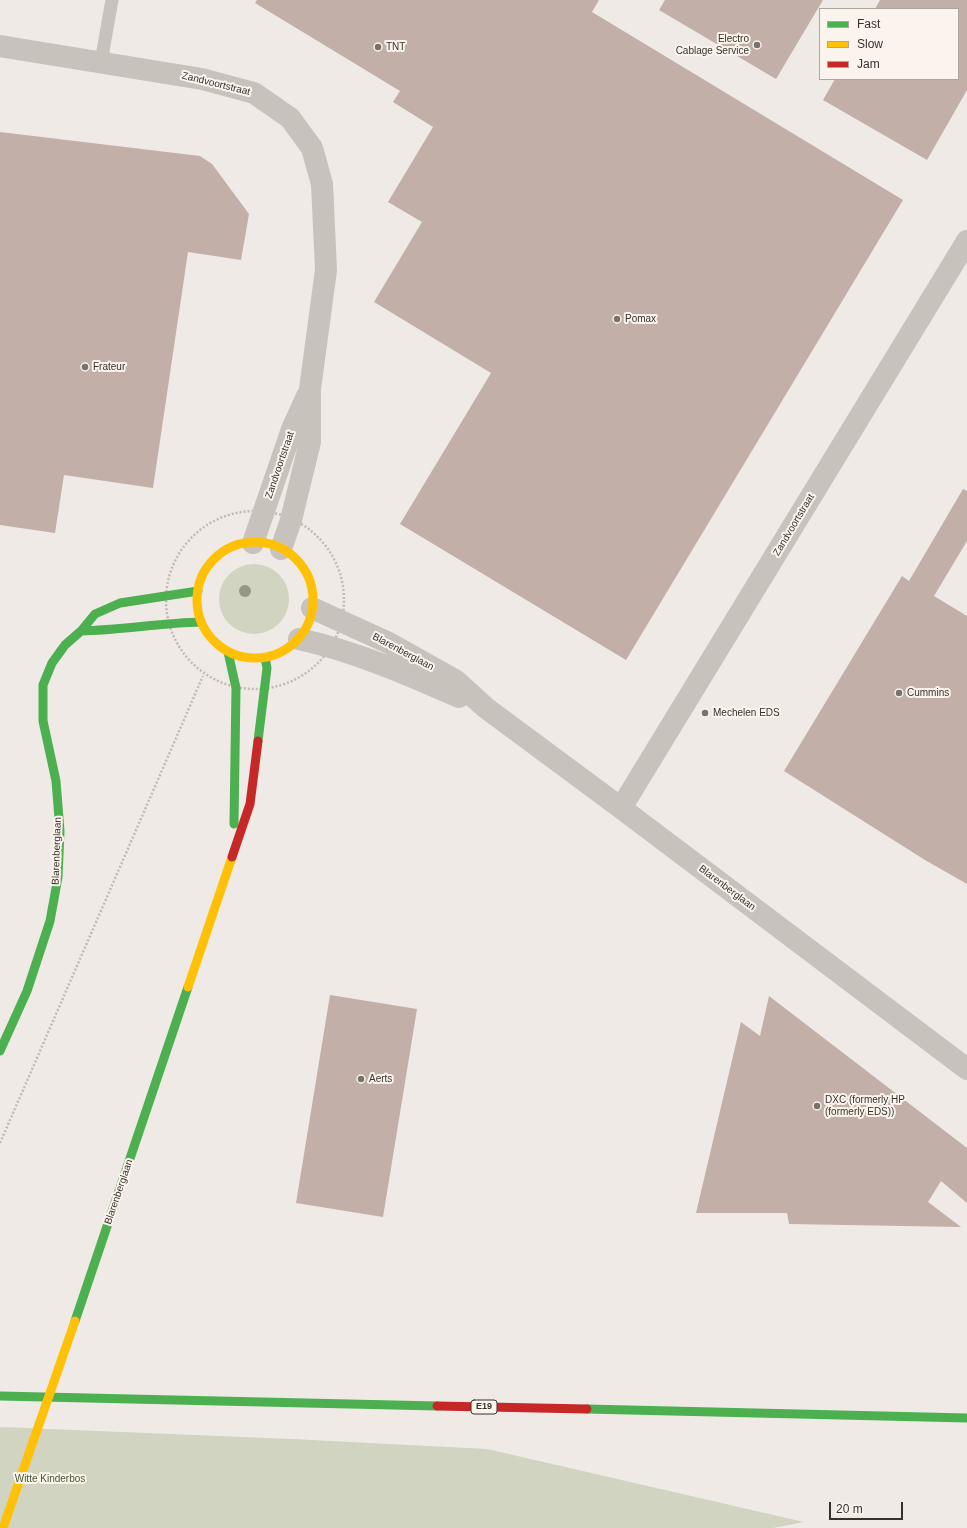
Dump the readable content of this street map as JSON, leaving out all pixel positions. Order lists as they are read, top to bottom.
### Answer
{
  "streets": {
    "main road": ["Blarenberglaan", "E19"],
    "street": ["Zandvoortstraat"]
  },
  "crossings": [
    ["Zandvoortstraat", "Blarenberglaan"]
  ],
  "parks": ["Witte Kinderbos"],
  "places": [
    "Electro Cablage Service",
    "TNT",
    "Pomax",
    "Frateur",
    "Cummins",
    "Mechelen EDS",
    "Aerts",
    "DXC (formerly HP (formerly EDS))"
  ],
  "legend": ["Fast", "Slow", "Jam"],
  "scale_bar": "20 m"
}
